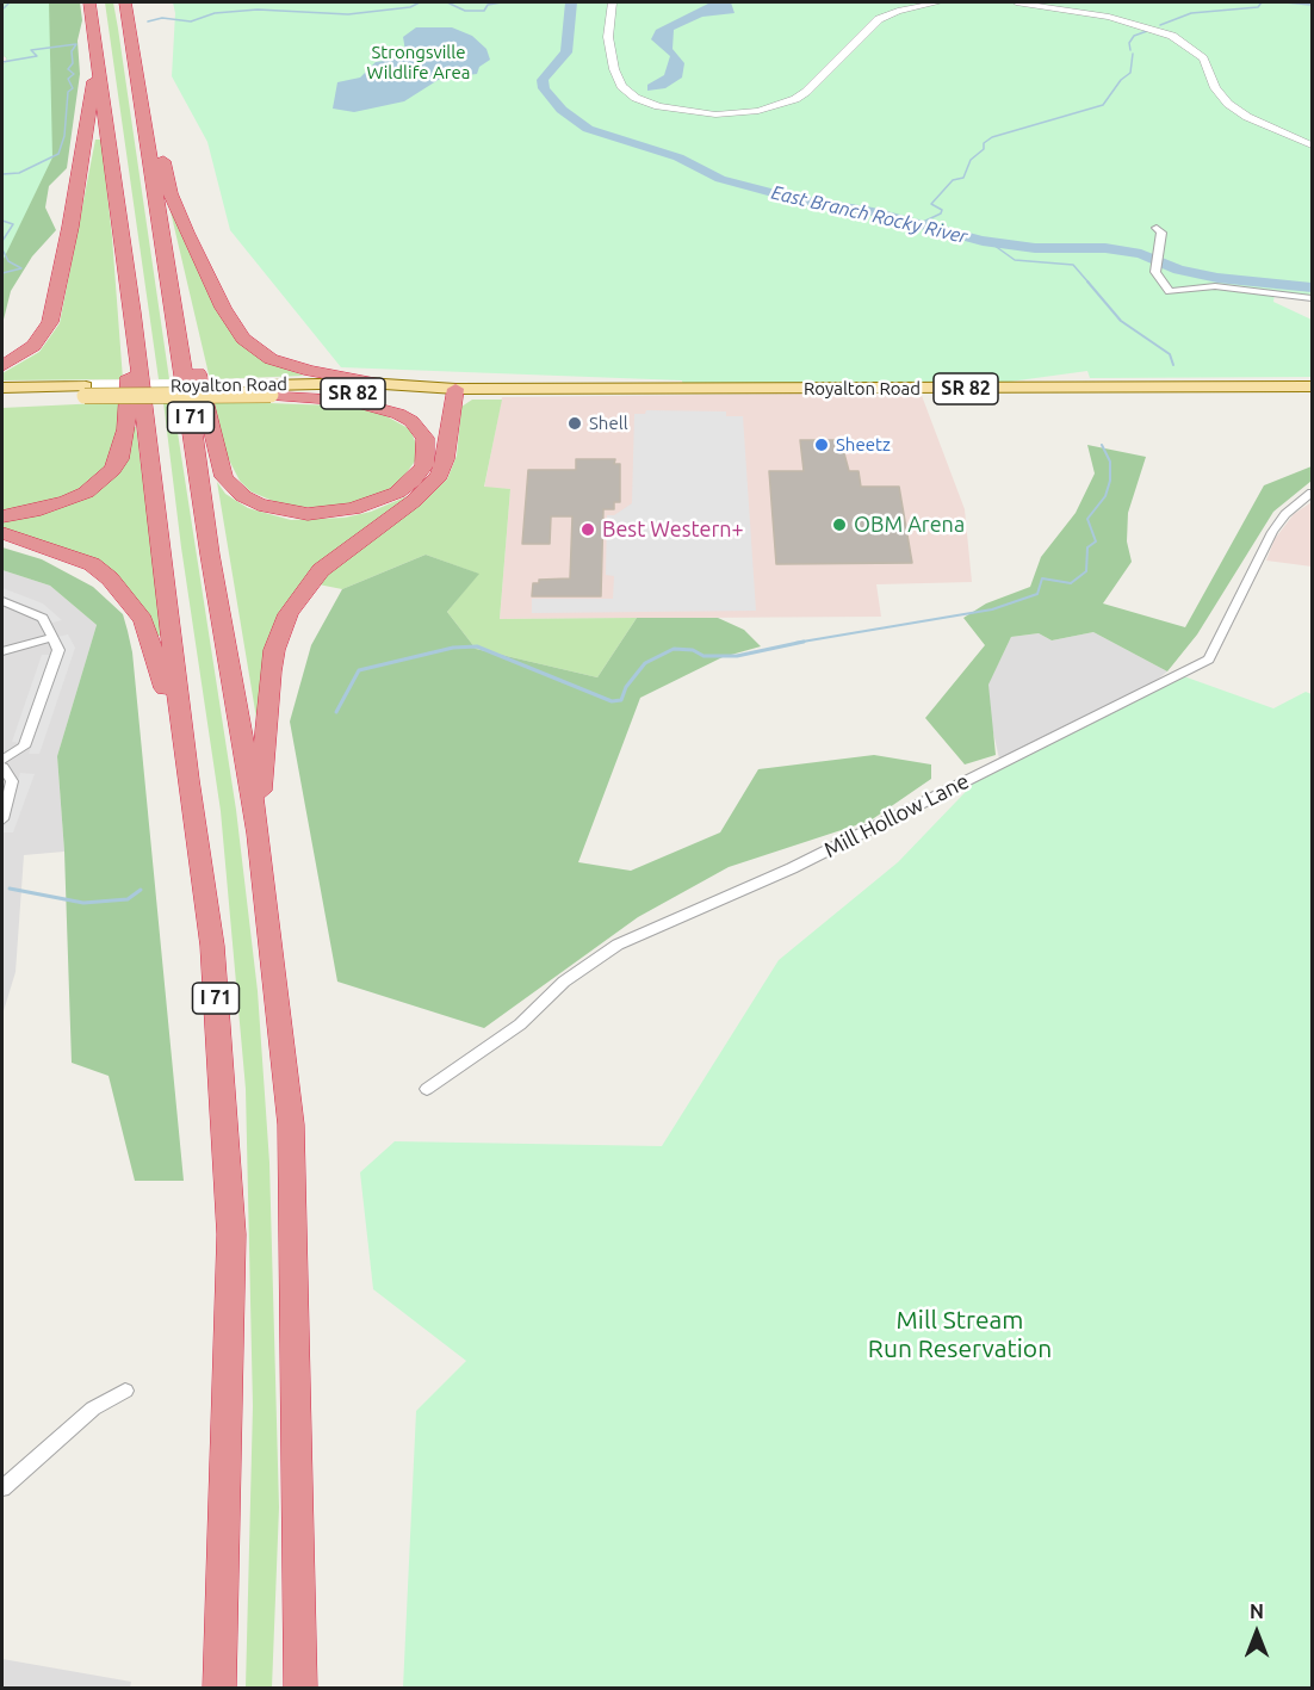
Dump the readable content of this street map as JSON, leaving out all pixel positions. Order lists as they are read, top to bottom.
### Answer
{
  "streets": {
    "highway": ["I 71"],
    "main road": ["Royalton Road", "SR 82"],
    "street": ["Mill Hollow Lane"]
  },
  "water": ["East Branch Rocky River"],
  "parks": ["Strongsville Wildlife Area", "Mill Stream Run Reservation"],
  "places": [
    "Shell",
    "Sheetz",
    "OBM Arena",
    "Best Western+"
  ],
  "north": "top"
}
